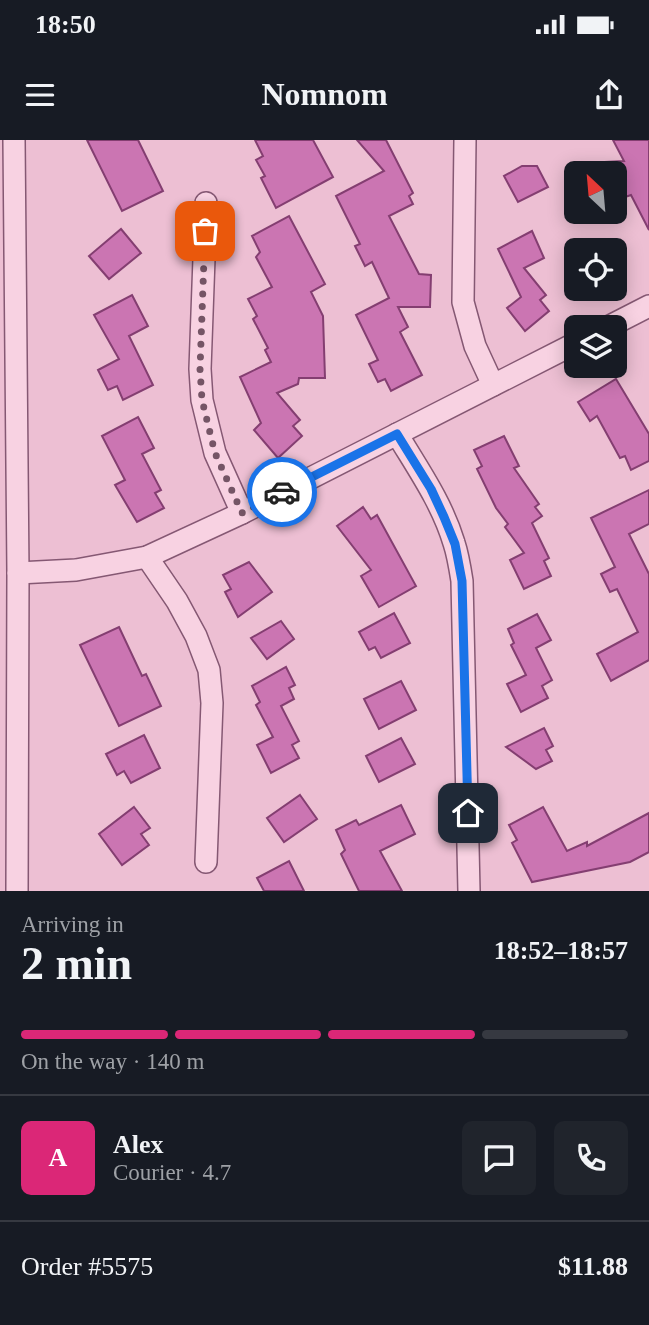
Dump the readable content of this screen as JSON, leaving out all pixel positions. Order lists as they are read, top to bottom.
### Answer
{
  "north": "top left",
  "page": {
    "status": "18:50",
    "header": "Nomnom",
    "heading": ["2 min", "Arriving in", "18:52–18:57"],
    "panel": [
      "Alex",
      "Courier · 4.7",
      "Order #5575",
      "$11.88"
    ],
    "bar": "On the way · 140 m",
    "round": "A"
  }
}
